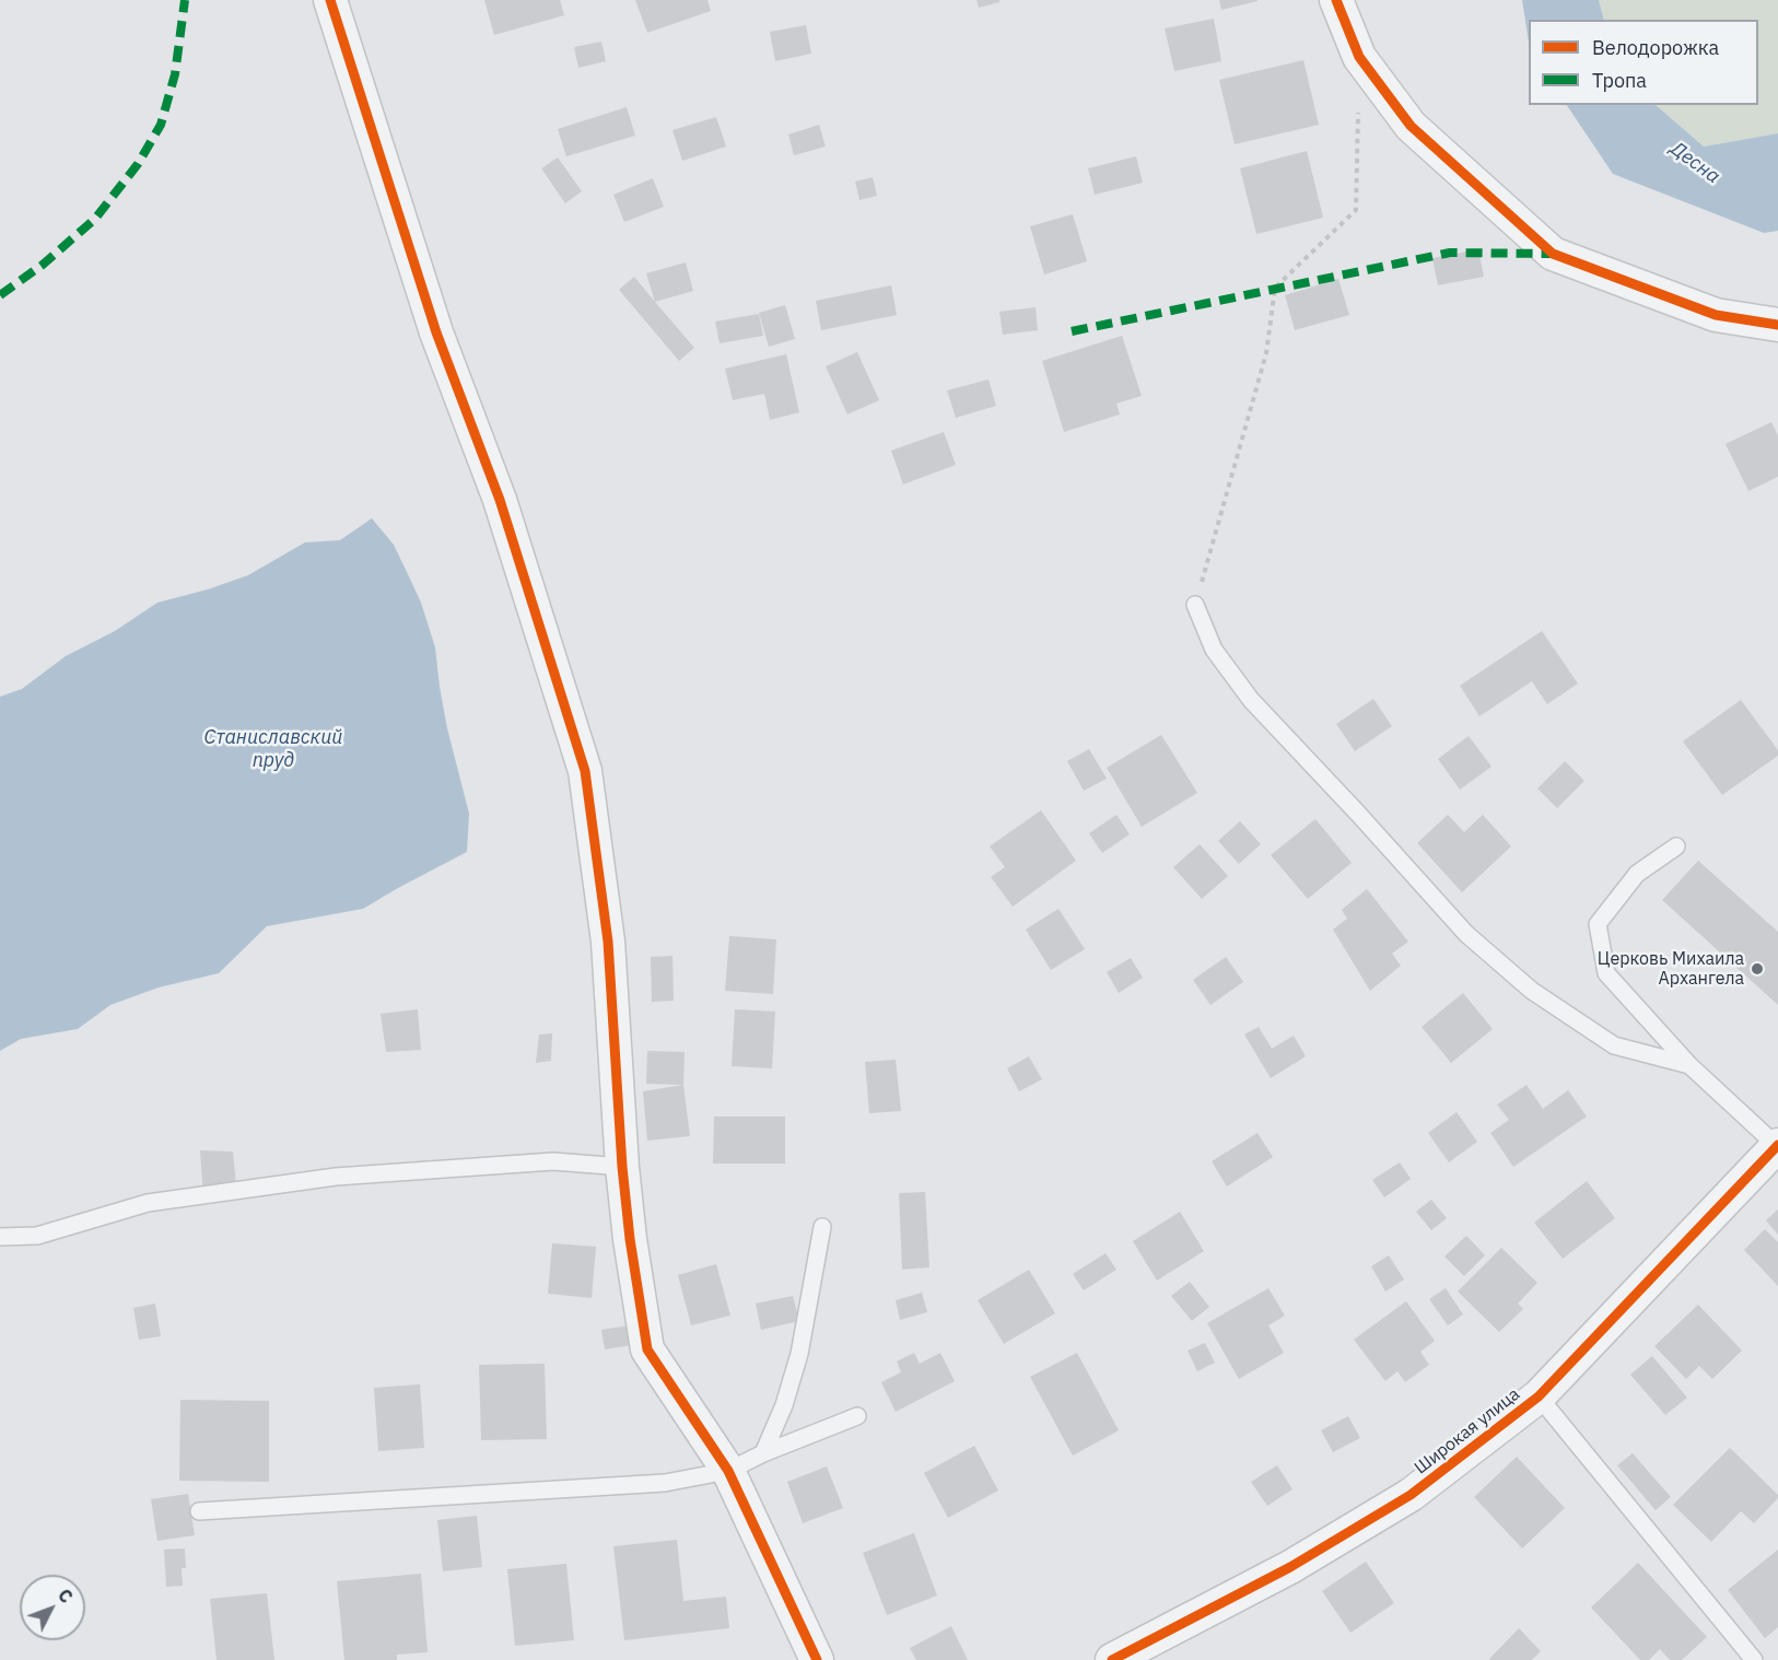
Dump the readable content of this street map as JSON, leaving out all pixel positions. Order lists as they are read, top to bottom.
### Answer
{
  "streets": {
    "street": ["Широкая улица"]
  },
  "water": ["Десна", "Станиславский пруд"],
  "places": ["Церковь Михаила Архангела"],
  "legend": ["Велодорожка", "Тропа"],
  "north": "top right"
}
